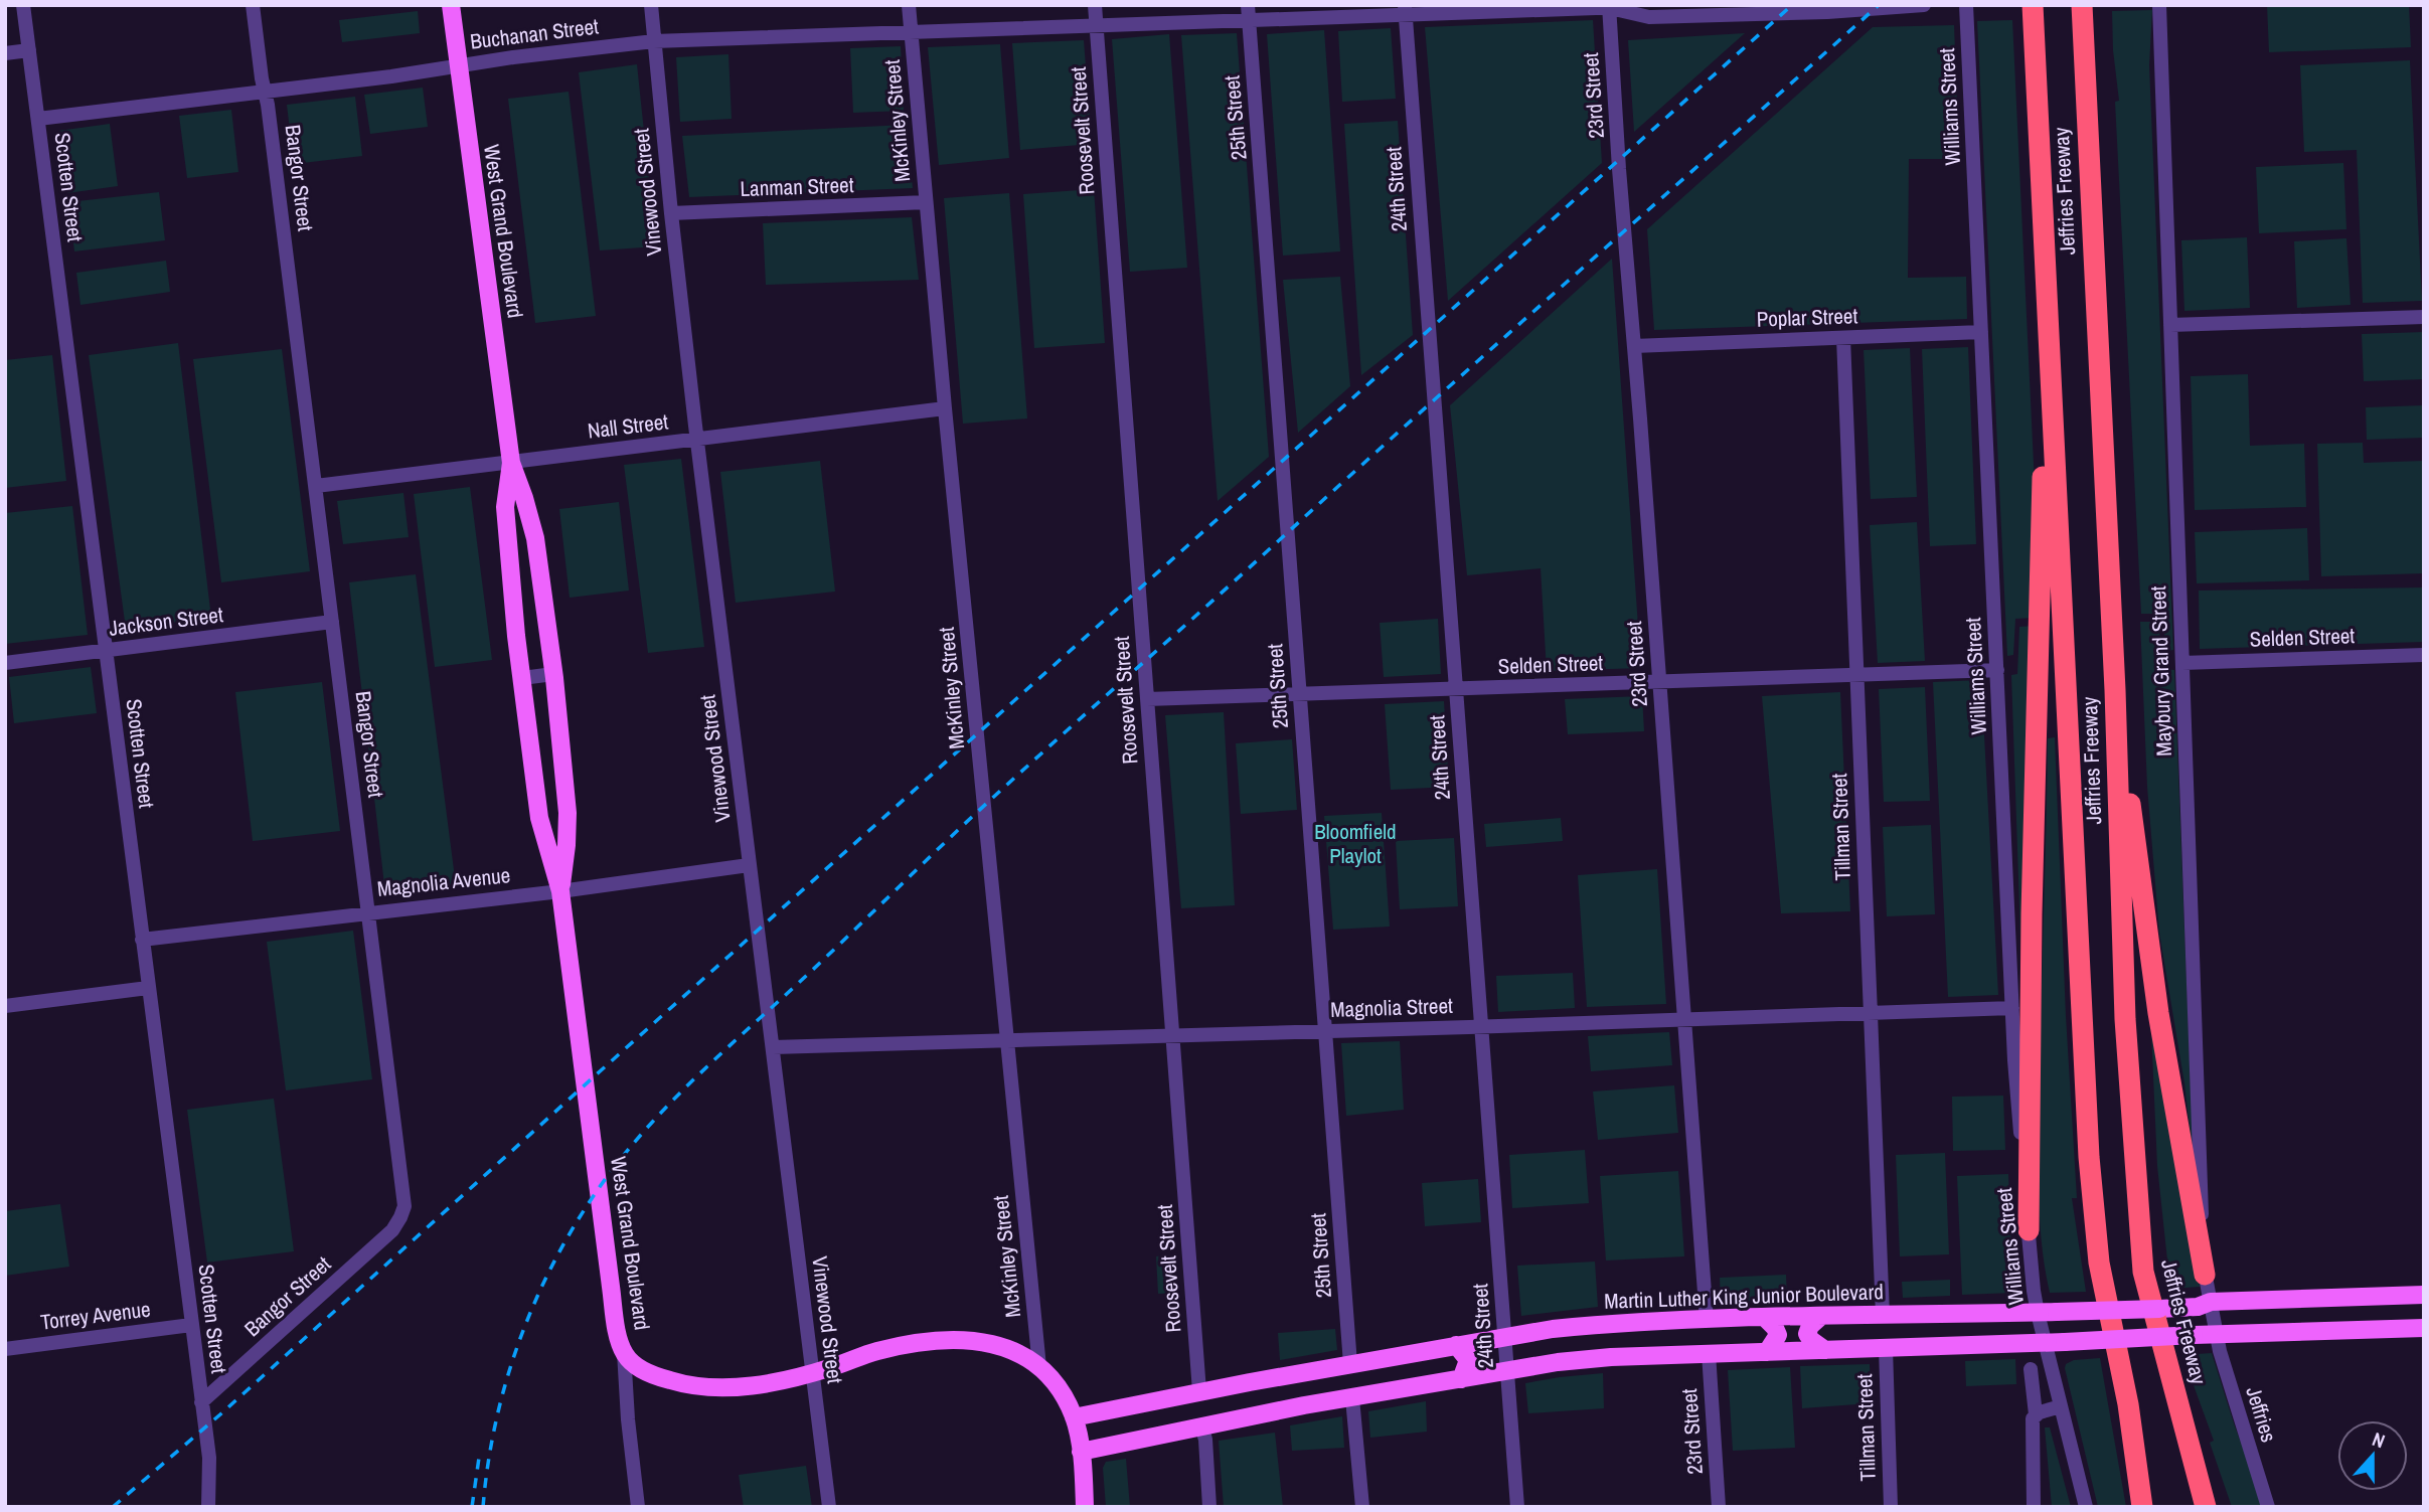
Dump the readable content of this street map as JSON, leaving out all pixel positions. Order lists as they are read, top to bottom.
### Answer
{
  "streets": {
    "highway": ["Jeffries Freeway"],
    "main road": ["West Grand Boulevard", "Martin Luther King Junior Boulevard"],
    "street": [
      "Buchanan Street",
      "23rd Street",
      "Williams Street",
      "25th Street",
      "McKinley Street",
      "Roosevelt Street",
      "Bangor Street",
      "Scotten Street",
      "Lanman Street",
      "24th Street",
      "Vinewood Street",
      "Poplar Street",
      "Nall Street",
      "Jackson Street",
      "Selden Street",
      "Maybury Grand Street",
      "Tillman Street",
      "Magnolia Avenue",
      "Magnolia Street",
      "Torrey Avenue",
      "Jeffries"
    ]
  },
  "crossings": [
    ["Buchanan Street", "23rd Street"],
    ["Buchanan Street", "25th Street"],
    ["Buchanan Street", "McKinley Street"],
    ["Buchanan Street", "Roosevelt Street"],
    ["Buchanan Street", "Bangor Street"],
    ["Buchanan Street", "Scotten Street"],
    ["Buchanan Street", "24th Street"],
    ["Buchanan Street", "Vinewood Street"],
    ["Buchanan Street", "West Grand Boulevard"],
    ["23rd Street", "Poplar Street"],
    ["23rd Street", "Selden Street"],
    ["23rd Street", "Magnolia Street"],
    ["23rd Street", "Martin Luther King Junior Boulevard"],
    ["Williams Street", "Poplar Street"],
    ["Williams Street", "Selden Street"],
    ["Williams Street", "Magnolia Street"],
    ["Williams Street", "Martin Luther King Junior Boulevard"],
    ["25th Street", "Selden Street"],
    ["25th Street", "Magnolia Street"],
    ["25th Street", "Martin Luther King Junior Boulevard"],
    ["McKinley Street", "Lanman Street"],
    ["McKinley Street", "West Grand Boulevard"],
    ["McKinley Street", "Nall Street"],
    ["McKinley Street", "Magnolia Street"],
    ["Roosevelt Street", "Selden Street"],
    ["Roosevelt Street", "Magnolia Street"],
    ["Roosevelt Street", "Martin Luther King Junior Boulevard"],
    ["Bangor Street", "Scotten Street"],
    ["Bangor Street", "Nall Street"],
    ["Bangor Street", "Jackson Street"],
    ["Bangor Street", "Magnolia Avenue"],
    ["Scotten Street", "Jackson Street"],
    ["Scotten Street", "Magnolia Avenue"],
    ["Scotten Street", "Torrey Avenue"],
    ["Lanman Street", "Vinewood Street"],
    ["24th Street", "Selden Street"],
    ["24th Street", "Magnolia Street"],
    ["24th Street", "Martin Luther King Junior Boulevard"],
    ["Vinewood Street", "West Grand Boulevard"],
    ["Vinewood Street", "Nall Street"],
    ["Vinewood Street", "Magnolia Avenue"],
    ["Vinewood Street", "Magnolia Street"],
    ["West Grand Boulevard", "Nall Street"],
    ["West Grand Boulevard", "Magnolia Avenue"],
    ["West Grand Boulevard", "Martin Luther King Junior Boulevard"],
    ["Poplar Street", "Tillman Street"],
    ["Selden Street", "Maybury Grand Street"],
    ["Selden Street", "Tillman Street"],
    ["Maybury Grand Street", "Martin Luther King Junior Boulevard"],
    ["Maybury Grand Street", "Jeffries"],
    ["Tillman Street", "Magnolia Street"],
    ["Tillman Street", "Martin Luther King Junior Boulevard"]
  ],
  "parks": ["Bloomfield Playlot"],
  "north": "top"
}
